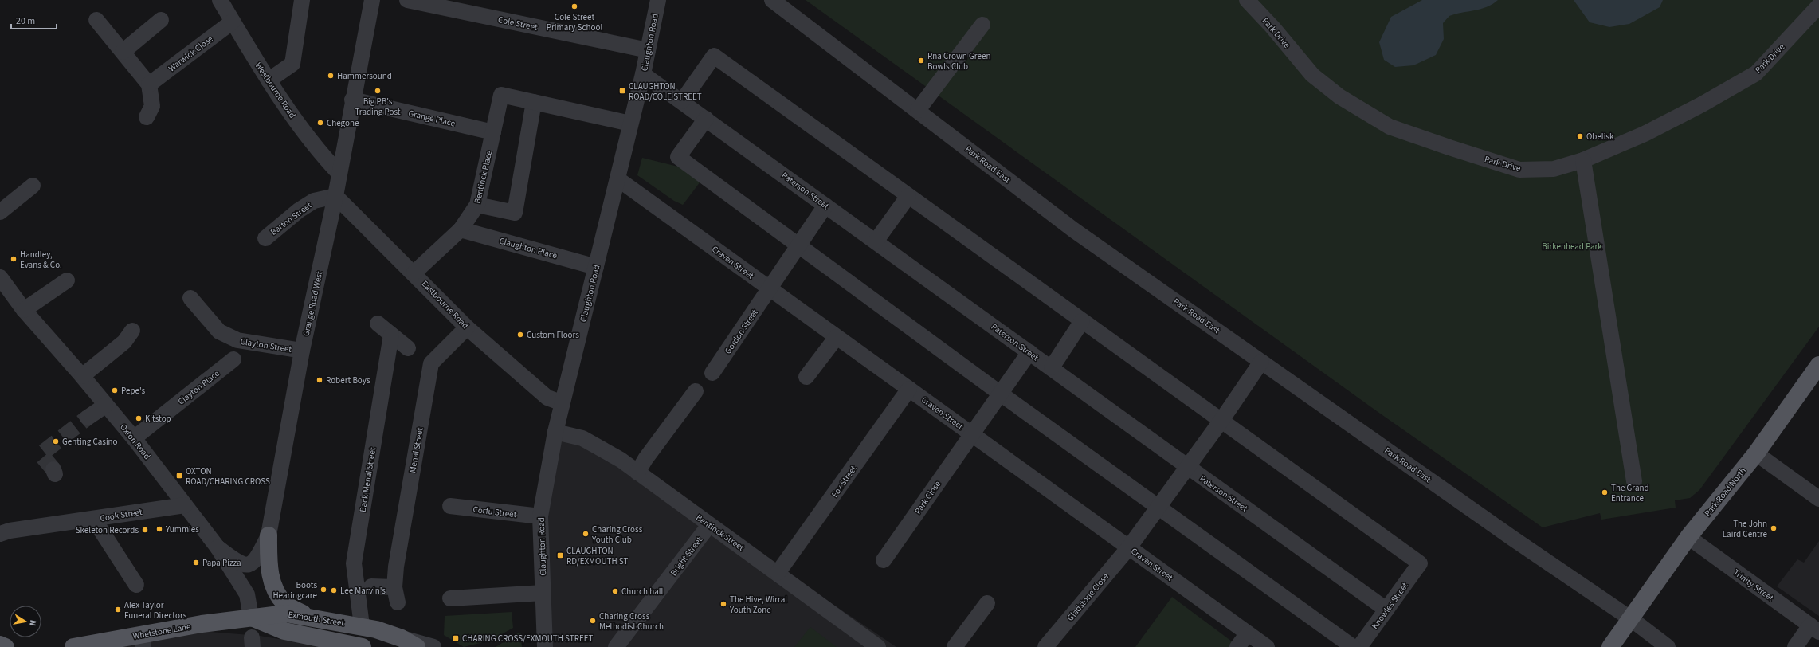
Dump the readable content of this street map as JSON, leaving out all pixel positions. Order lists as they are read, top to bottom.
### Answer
{
  "streets": {
    "main road": ["Park Road North", "Exmouth Street", "Whetstone Lane"],
    "street": [
      "Cole Street",
      "Park Drive",
      "Claughton Road",
      "Warwick Close",
      "Westbourne Road",
      "Grange Place",
      "Park Road East",
      "Bentinck Place",
      "Paterson Street",
      "Barton Street",
      "Claughton Place",
      "Craven Street",
      "Grange Road West",
      "Eastbourne Road",
      "Gordon Street",
      "Clayton Street",
      "Clayton Place",
      "Oxton Road",
      "Menai Street",
      "Back Menai Street",
      "Fox Street",
      "Park Close",
      "Corfu Street",
      "Cook Street",
      "Bentinck Street",
      "Bright Street",
      "Trinity Street",
      "Gladstone Close",
      "Knowles Street"
    ]
  },
  "crossings": [
    ["Cole Street", "Claughton Road"],
    ["Claughton Road", "Paterson Street"],
    ["Claughton Road", "Claughton Place"],
    ["Claughton Road", "Craven Street"],
    ["Claughton Road", "Eastbourne Road"],
    ["Claughton Road", "Corfu Street"],
    ["Claughton Road", "Bentinck Street"],
    ["Warwick Close", "Westbourne Road"],
    ["Westbourne Road", "Grange Road West"],
    ["Grange Place", "Bentinck Place"],
    ["Grange Place", "Grange Road West"],
    ["Park Road East", "Park Road North"],
    ["Park Road East", "Gladstone Close"],
    ["Bentinck Place", "Claughton Place"],
    ["Bentinck Place", "Eastbourne Road"],
    ["Paterson Street", "Gordon Street"],
    ["Paterson Street", "Park Close"],
    ["Paterson Street", "Gladstone Close"],
    ["Paterson Street", "Knowles Street"],
    ["Barton Street", "Grange Road West"],
    ["Barton Street", "Eastbourne Road"],
    ["Craven Street", "Gordon Street"],
    ["Craven Street", "Fox Street"],
    ["Craven Street", "Park Close"],
    ["Craven Street", "Gladstone Close"],
    ["Grange Road West", "Eastbourne Road"],
    ["Grange Road West", "Clayton Street"],
    ["Grange Road West", "Oxton Road"],
    ["Eastbourne Road", "Menai Street"],
    ["Clayton Place", "Oxton Road"],
    ["Oxton Road", "Cook Street"],
    ["Oxton Road", "Exmouth Street"],
    ["Oxton Road", "Whetstone Lane"],
    ["Back Menai Street", "Exmouth Street"],
    ["Fox Street", "Bentinck Street"],
    ["Park Road North", "Trinity Street"],
    ["Bentinck Street", "Bright Street"],
    ["Gladstone Close", "Knowles Street"],
    ["Exmouth Street", "Whetstone Lane"]
  ],
  "parks": ["Birkenhead Park"],
  "places": {
    "other": [
      "Cole Street Primary School",
      "Rna Crown Green Bowls Club",
      "Hammersound",
      "Big PB's Trading Post",
      "Chegone",
      "Obelisk",
      "Handley, Evans & Co.",
      "Custom Floors",
      "Robert Boys",
      "Pepe's",
      "Kitstop",
      "Genting Casino",
      "The Grand Entrance",
      "The John Laird Centre",
      "Yummies",
      "Skeleton Records",
      "Charing Cross Youth Club",
      "Papa Pizza",
      "Boots Hearingcare",
      "Lee Marvin's",
      "Church hall",
      "The Hive, Wirral Youth Zone",
      "Alex Taylor Funeral Directors",
      "Charing Cross Methodist Church"
    ],
    "transit": [
      "CLAUGHTON ROAD/COLE STREET",
      "OXTON ROAD/CHARING CROSS",
      "CLAUGHTON RD/EXMOUTH ST",
      "CHARING CROSS/EXMOUTH STREET"
    ]
  },
  "scale_bar": "20 m",
  "north": "right"
}
